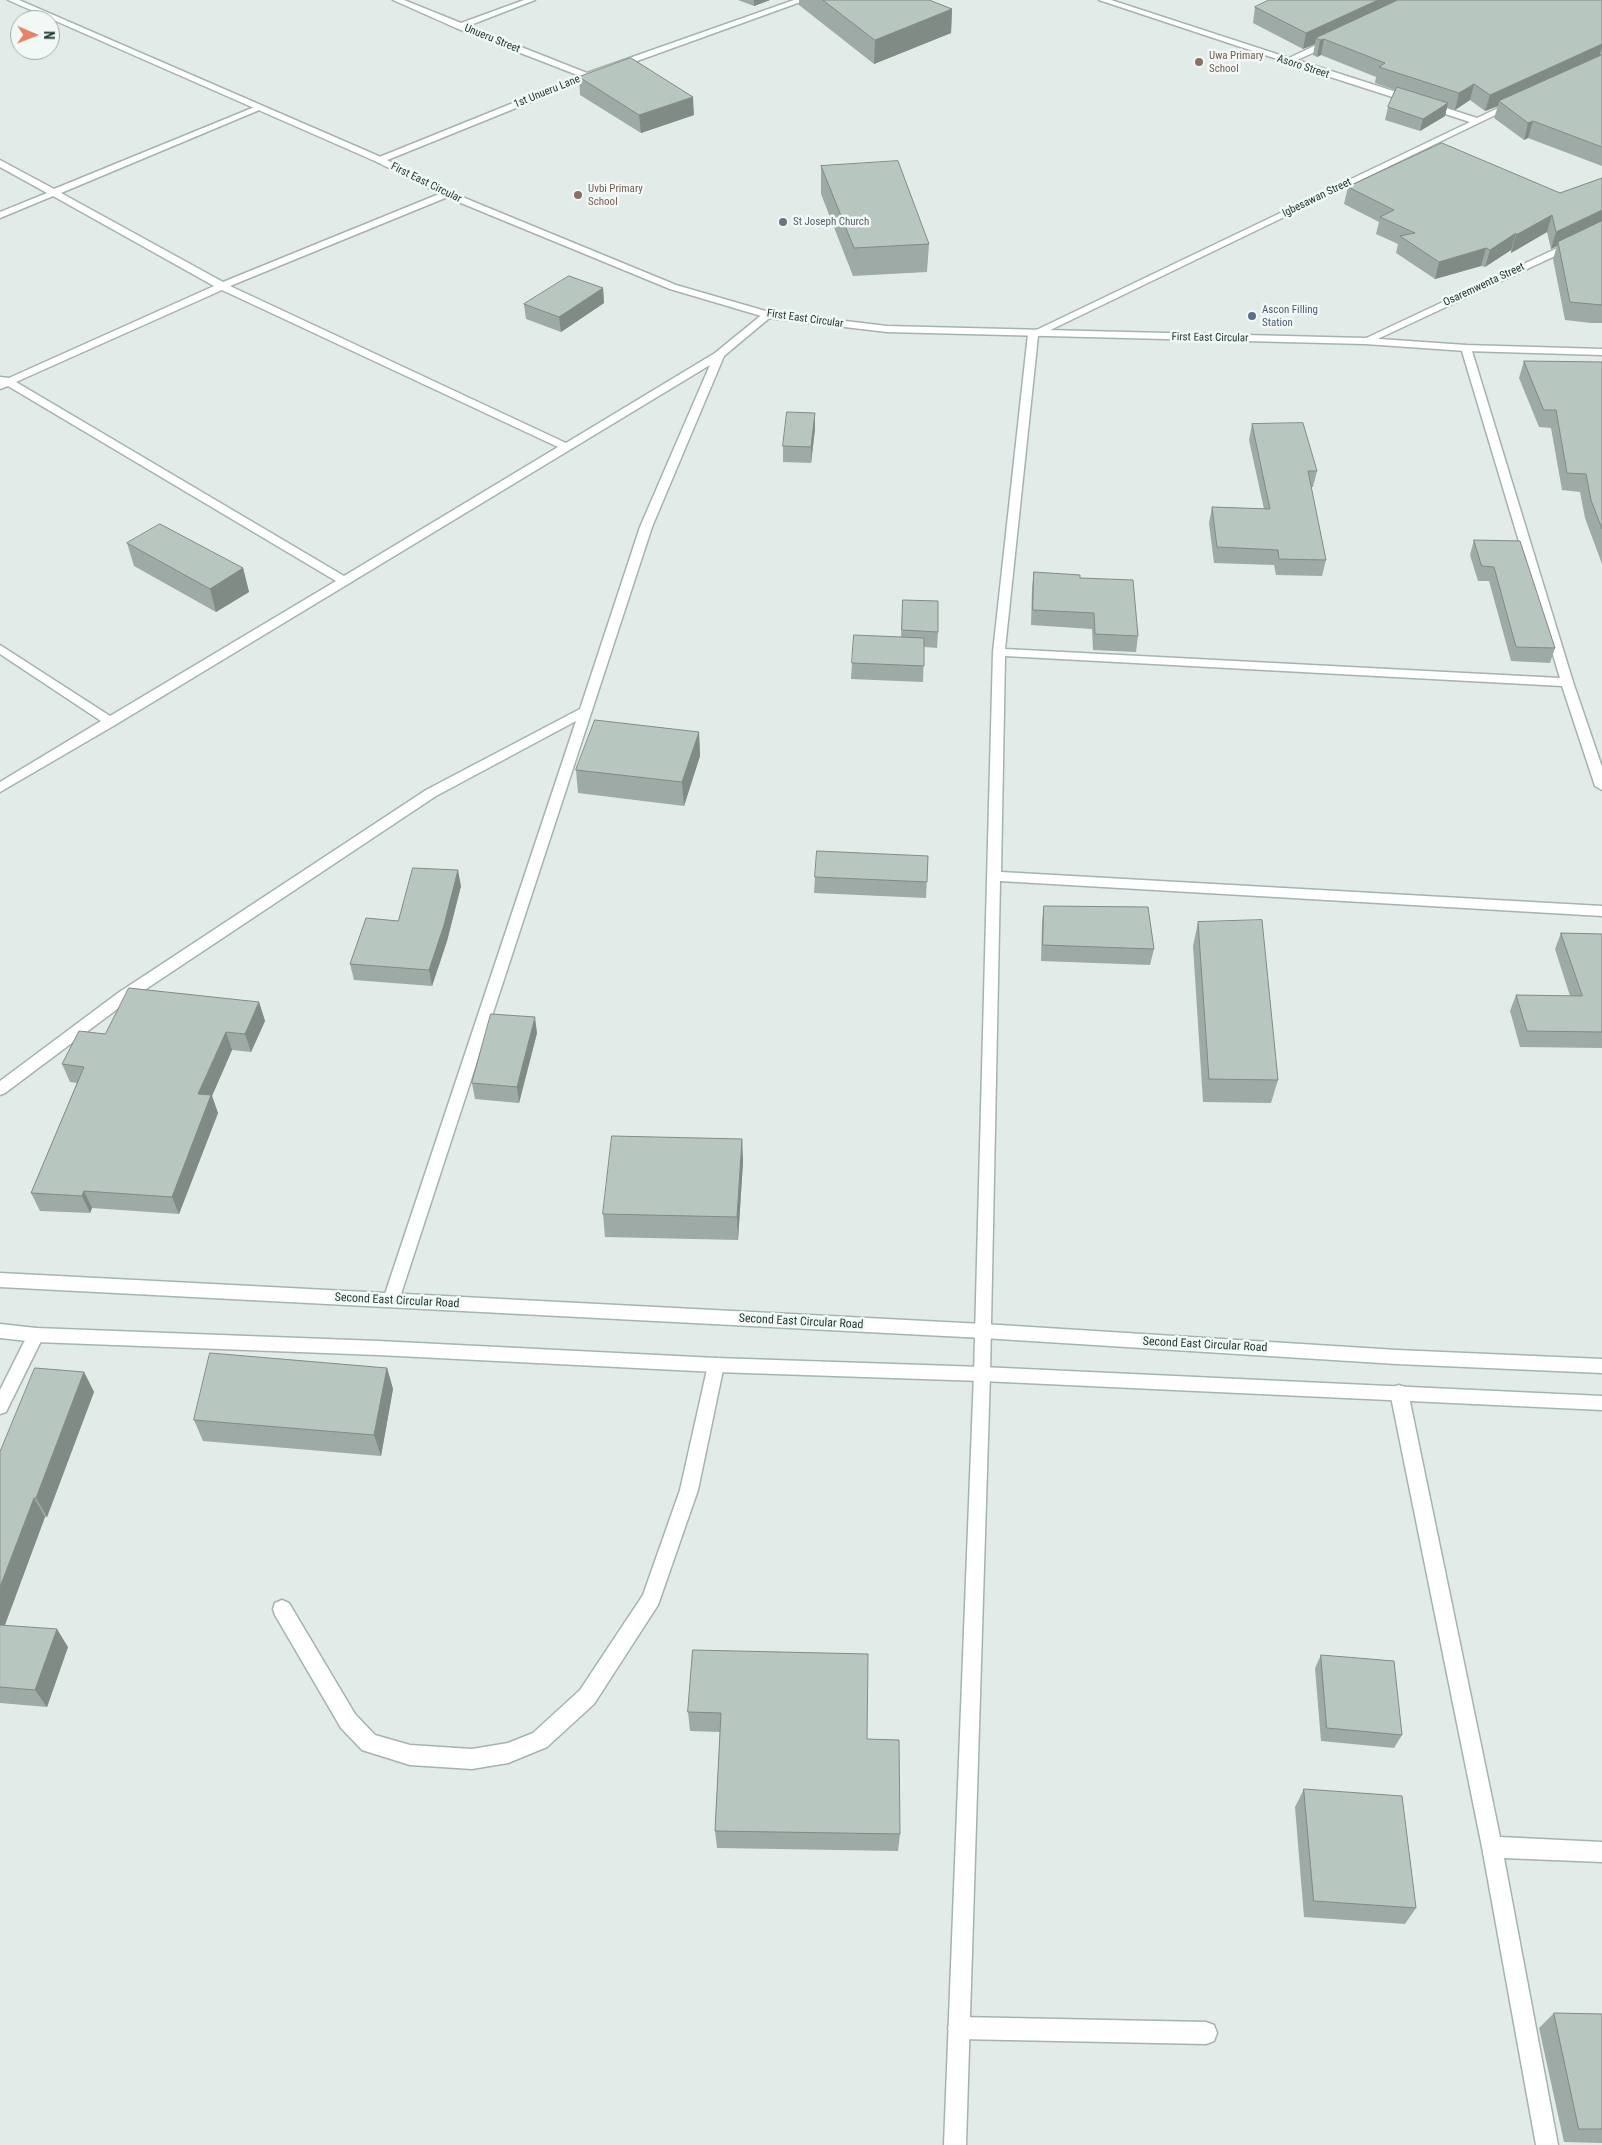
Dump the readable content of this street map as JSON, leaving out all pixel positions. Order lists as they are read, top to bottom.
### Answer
{
  "streets": {
    "street": [
      "Unueru Street",
      "Asoro Street",
      "1st Unueru Lane",
      "First East Circular",
      "Igbesawan Street",
      "Osaremwenta Street",
      "Second East Circular Road"
    ]
  },
  "crossings": [
    ["Unueru Street", "1st Unueru Lane"],
    ["Asoro Street", "Igbesawan Street"],
    ["1st Unueru Lane", "First East Circular"],
    ["First East Circular", "Igbesawan Street"],
    ["First East Circular", "Osaremwenta Street"]
  ],
  "places": [
    "Uwa Primary School",
    "Uvbi Primary School",
    "St Joseph Church",
    "Ascon Filling Station"
  ],
  "north": "right"
}
